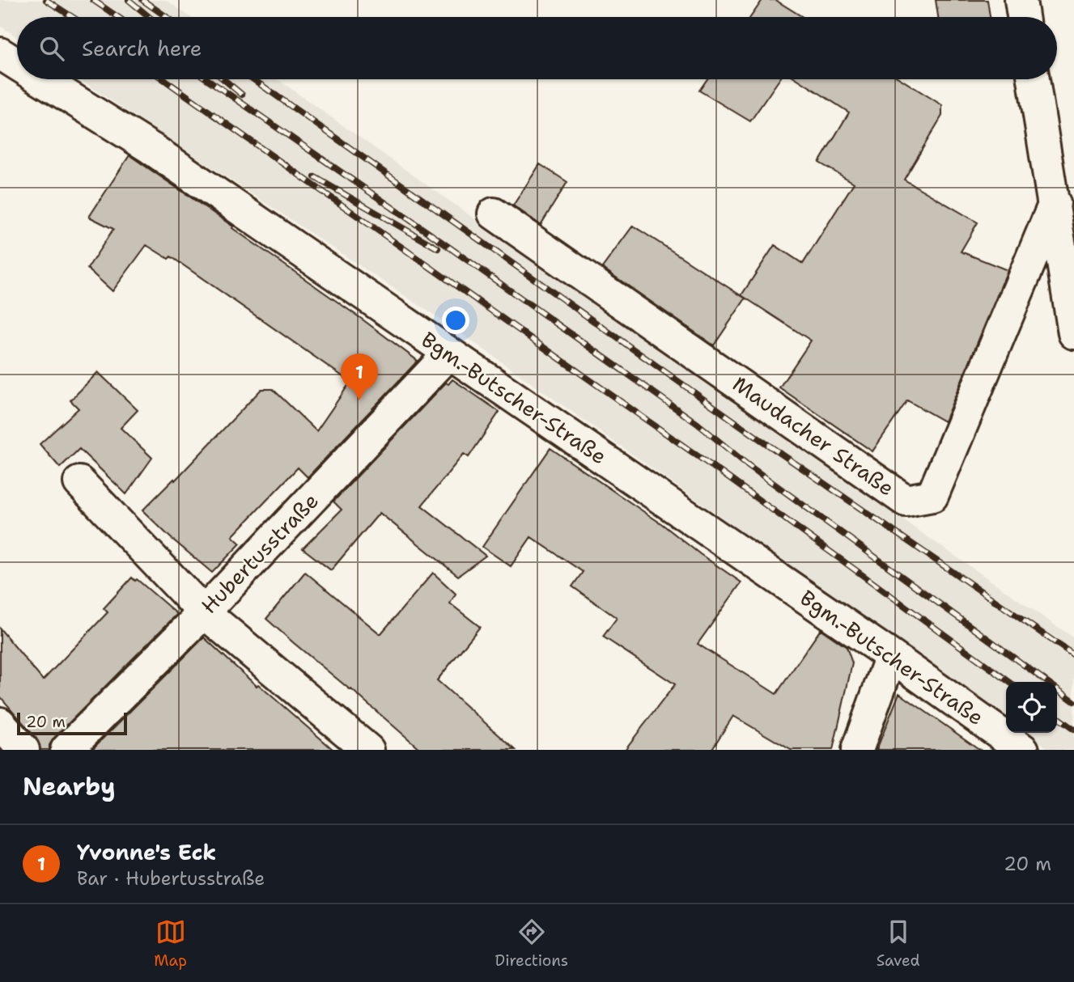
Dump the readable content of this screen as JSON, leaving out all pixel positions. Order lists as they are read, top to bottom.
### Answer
{
  "streets": {
    "street": ["Bgm.-Butscher-Straße", "Maudacher Straße", "Hubertusstraße"]
  },
  "crossings": [
    ["Bgm.-Butscher-Straße", "Hubertusstraße"]
  ],
  "scale_bar": "20 m",
  "page": {
    "search": "Search here",
    "pins": "1",
    "scale": "20 m",
    "heading": "Nearby",
    "list": [
      {
        "mark": "1",
        "name": "Yvonne's Eck",
        "note": "Bar · Hubertusstraße",
        "value": "20 m"
      }
    ],
    "nav": ["Map", "Directions", "Saved"]
  }
}
